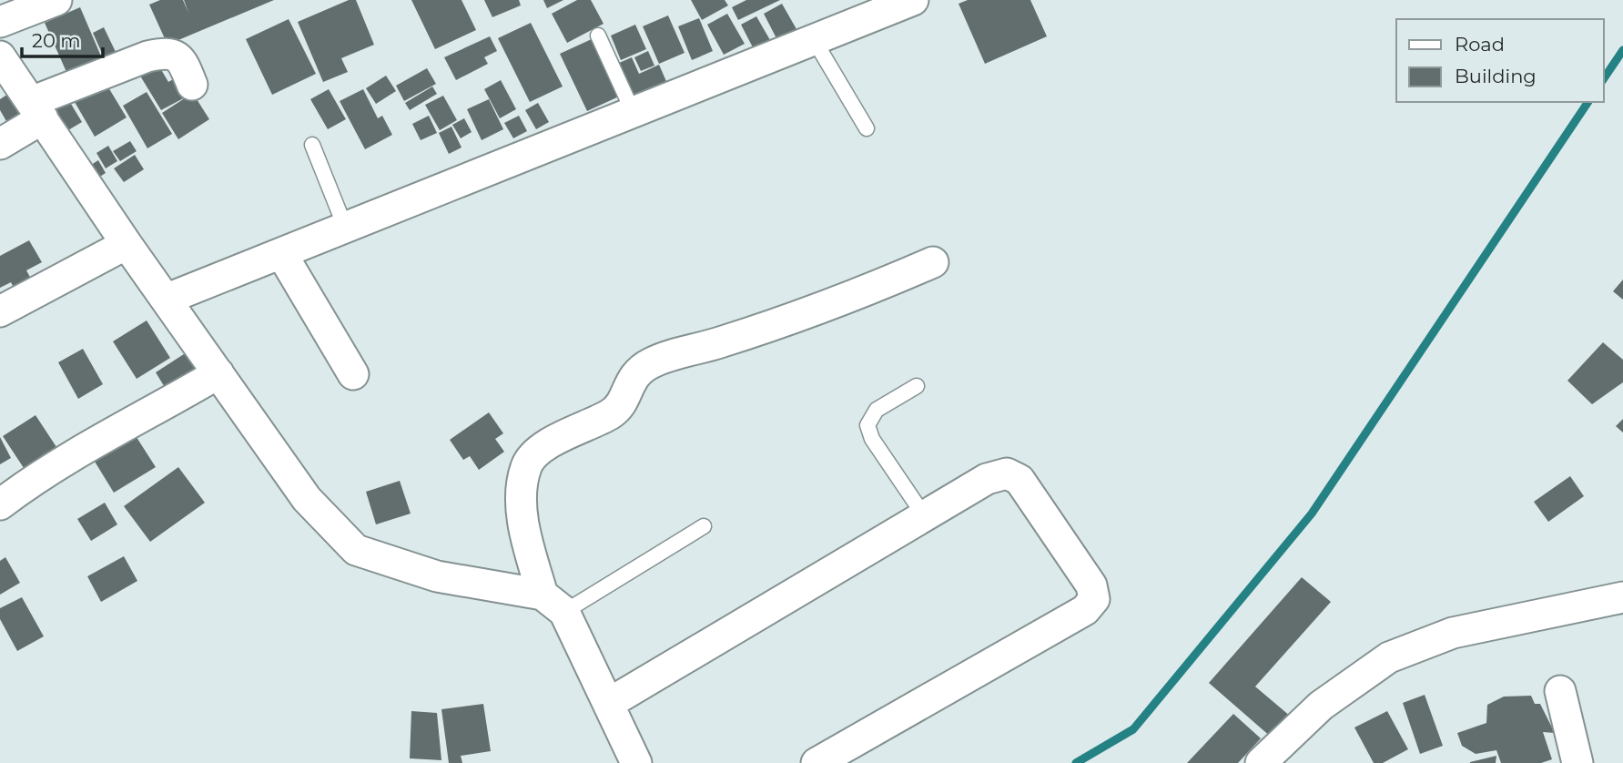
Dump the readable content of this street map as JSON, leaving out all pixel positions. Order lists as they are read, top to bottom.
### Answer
{
  "legend": ["Road", "Building"],
  "scale_bar": "20 m"
}
